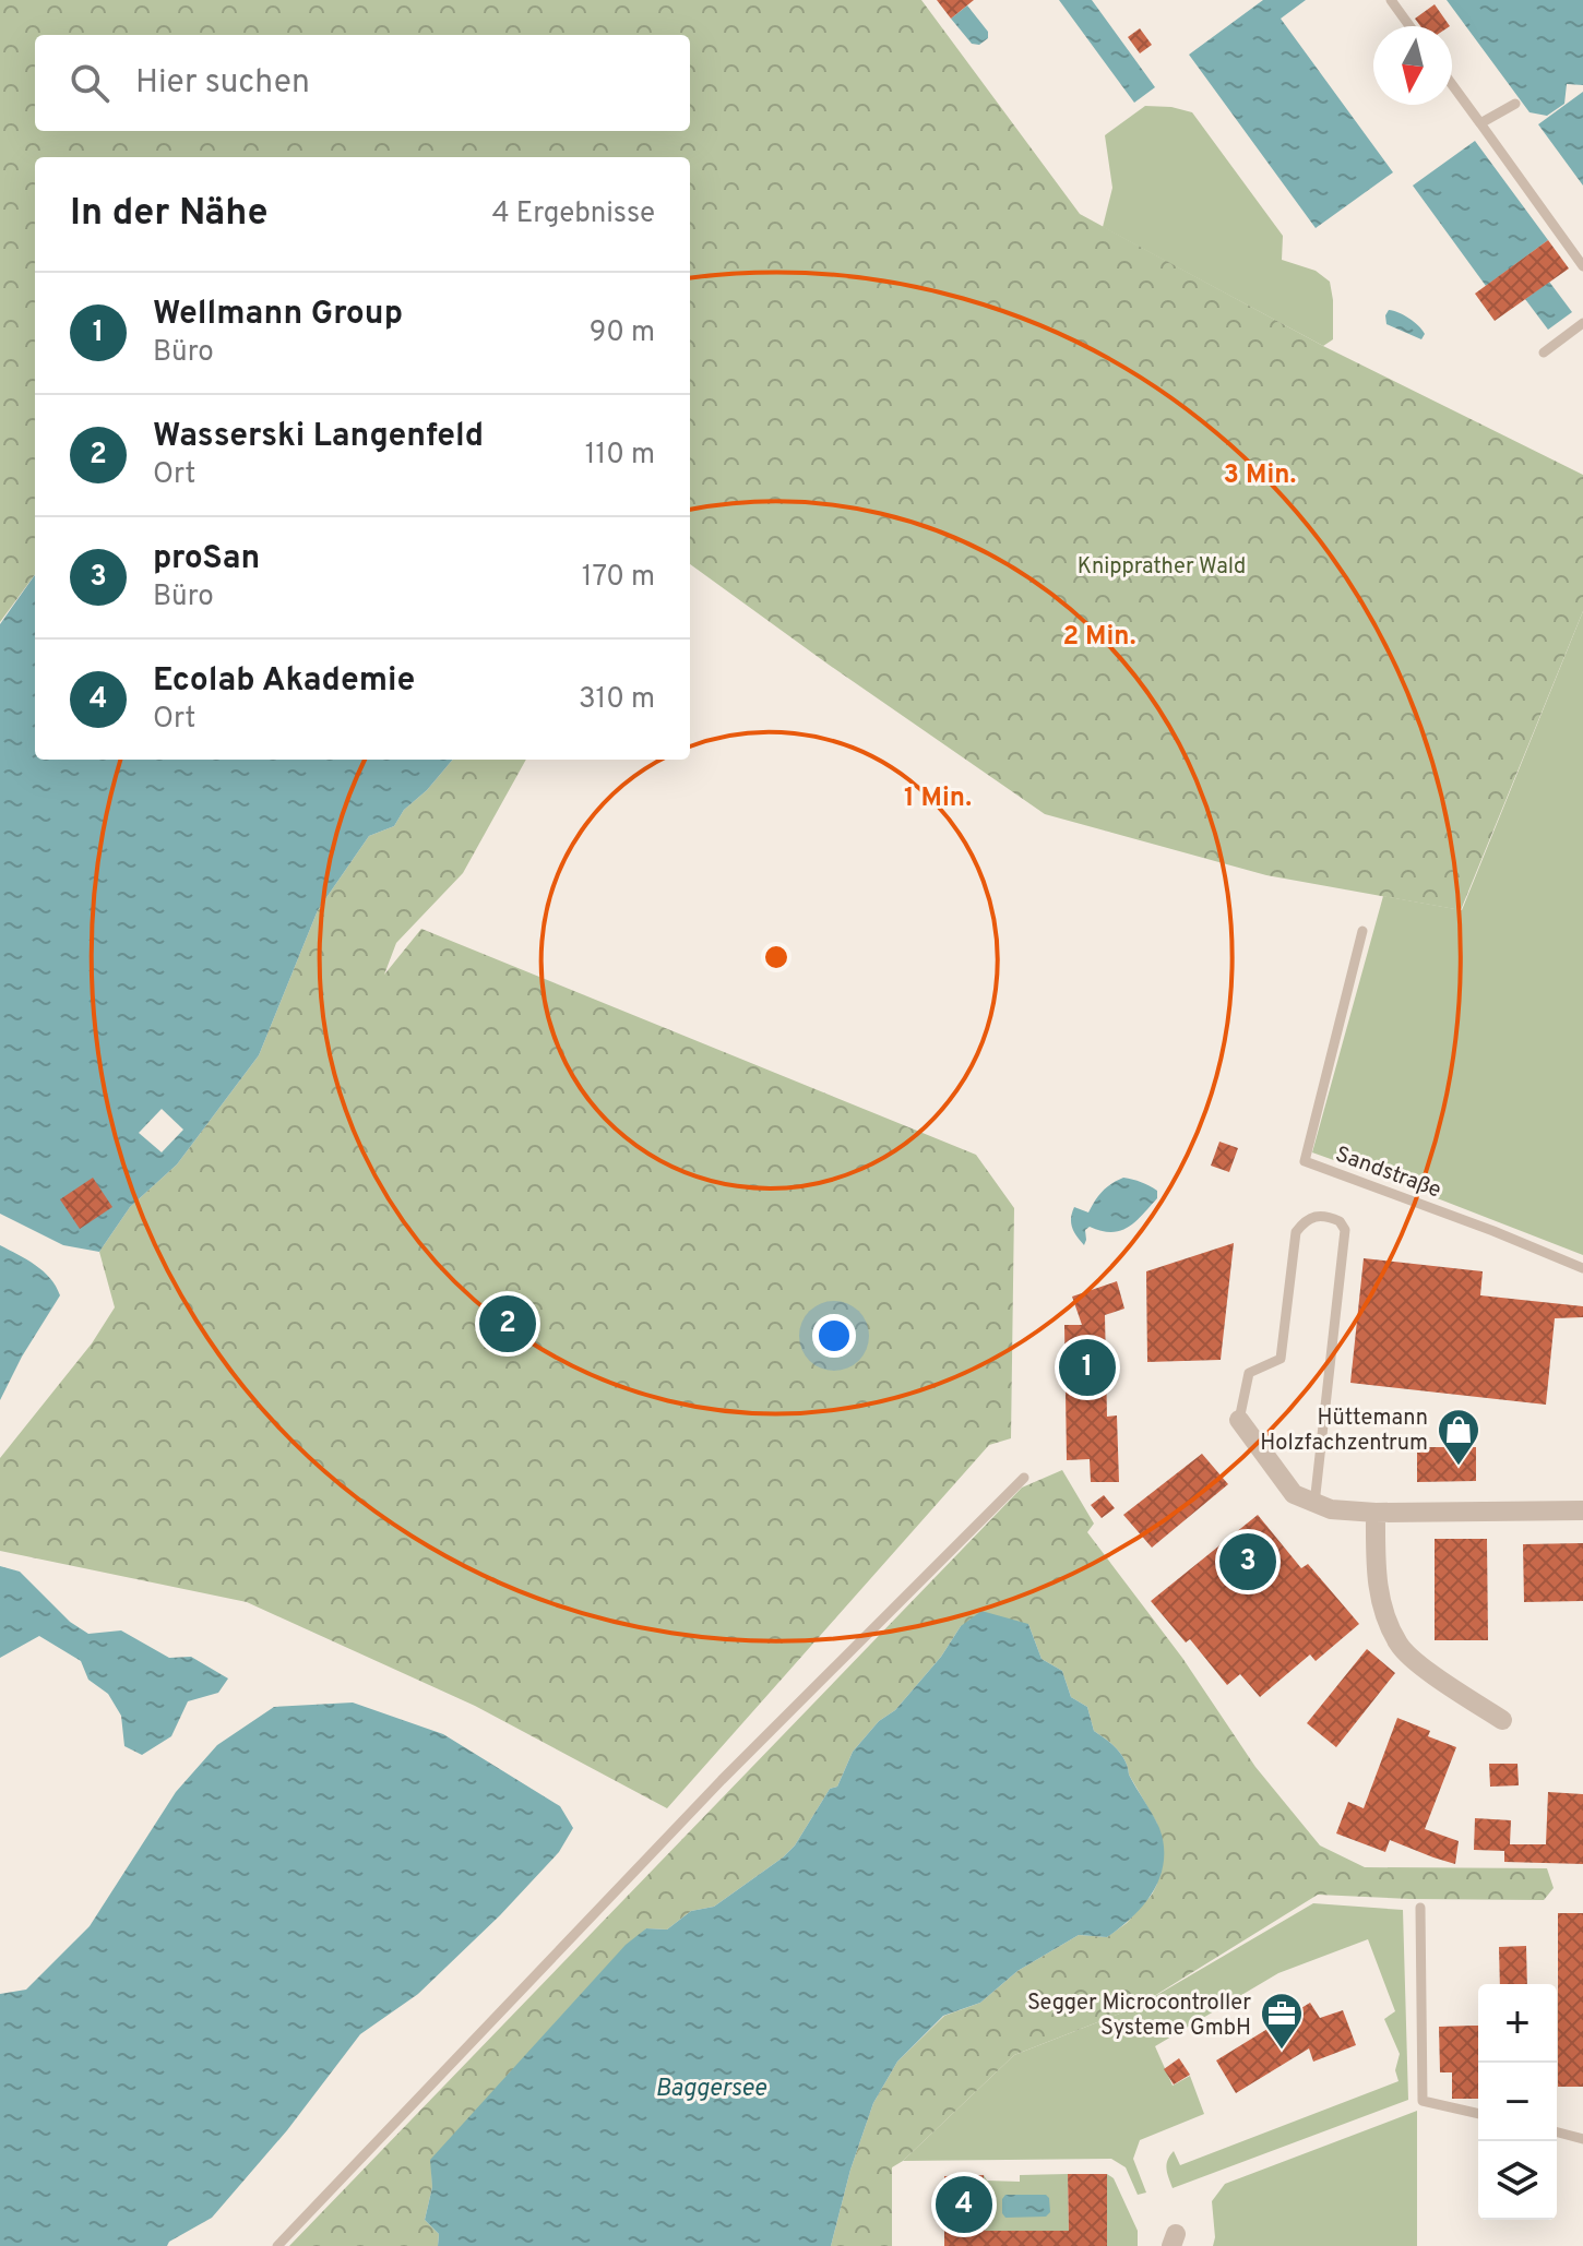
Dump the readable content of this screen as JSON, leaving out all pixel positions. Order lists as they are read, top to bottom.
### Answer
{
  "streets": {
    "lane": ["Sandstraße"]
  },
  "water": ["Baggersee"],
  "parks": ["Knipprather Wald"],
  "places": {
    "shop": ["Hüttemann Holzfachzentrum"],
    "office": ["Segger Microcontroller Systeme GmbH"]
  },
  "north": "bottom",
  "page": {
    "search": "Hier suchen",
    "heading": ["In der Nähe", "4 Ergebnisse"],
    "list": [
      {
        "mark": "1",
        "name": "Wellmann Group",
        "note": "Büro",
        "value": "90 m"
      },
      {
        "mark": "2",
        "name": "Wasserski Langenfeld",
        "note": "Ort",
        "value": "110 m"
      },
      {
        "mark": "3",
        "name": "proSan",
        "note": "Büro",
        "value": "170 m"
      },
      {
        "mark": "4",
        "name": "Ecolab Akademie",
        "note": "Ort",
        "value": "310 m"
      }
    ],
    "pins": [
      "2",
      "1",
      "3",
      "4"
    ],
    "map_buttons": ["+", "−"]
  },
  "rings": ["3 Min.", "2 Min.", "1 Min."]
}
